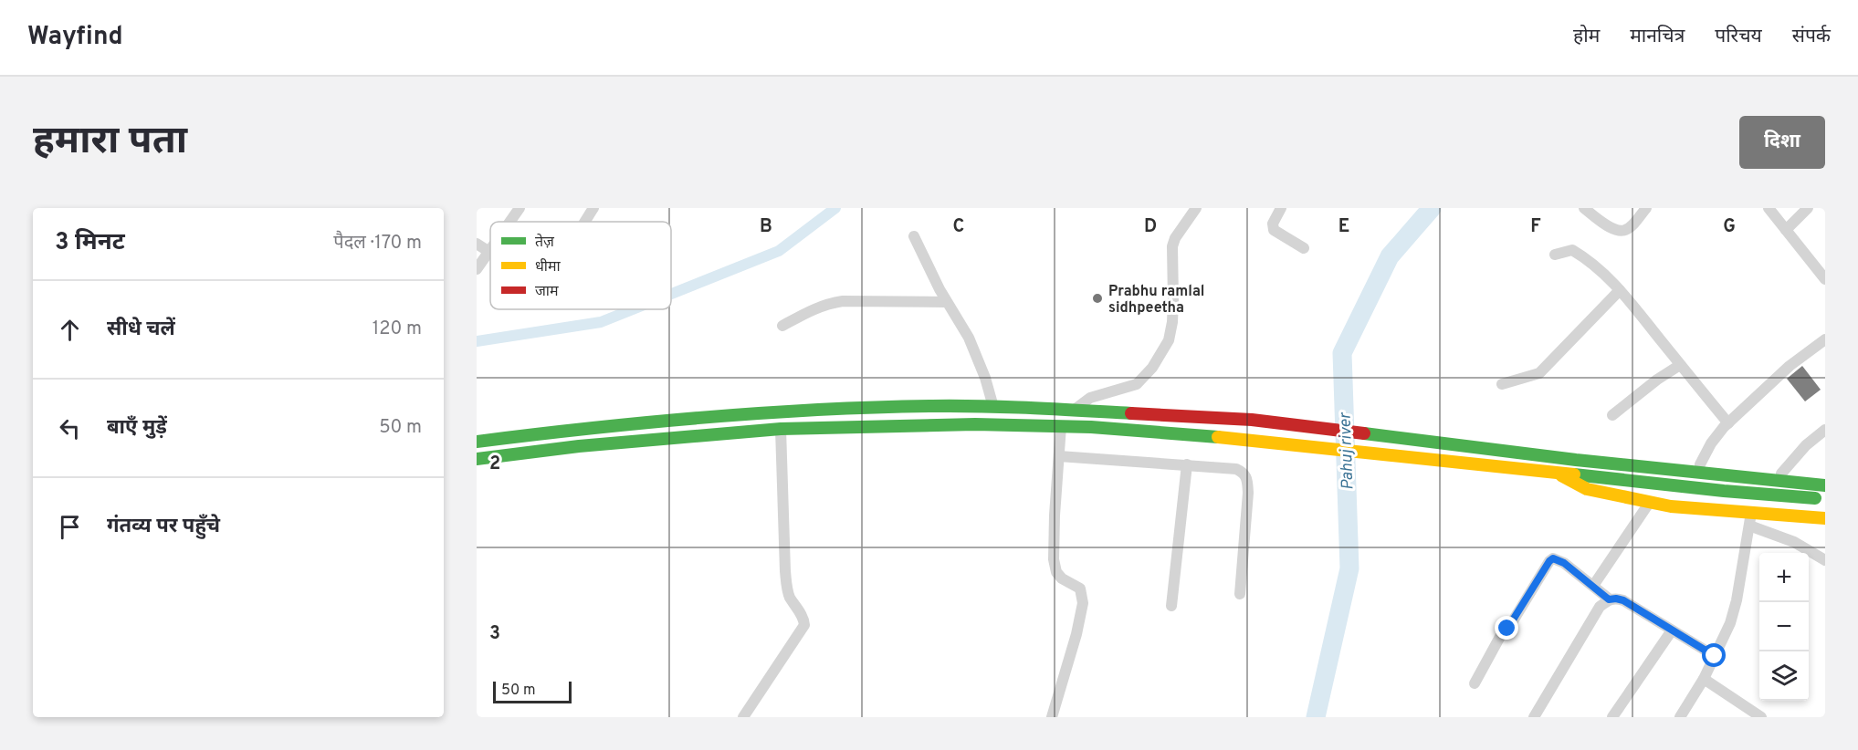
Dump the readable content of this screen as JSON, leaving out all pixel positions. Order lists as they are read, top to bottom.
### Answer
{
  "water": ["Pahuj river"],
  "places": ["Prabhu ramlal sidhpeetha"],
  "legend": ["तेज़", "धीमा", "जाम"],
  "scale_bar": "50 m",
  "page": {
    "header": "Wayfind",
    "nav": [
      "होम",
      "मानचित्र",
      "परिचय",
      "संपर्क"
    ],
    "buttons": "दिशा",
    "title": "हमारा पता",
    "heading": ["3 मिनट", "पैदल · 170 m"],
    "list": [
      ["सीधे चलें", "120 m"],
      ["बाएँ मुड़ें", "50 m"],
      "गंतव्य पर पहुँचे"
    ],
    "map_buttons": ["+", "−"],
    "scale": "50 m"
  },
  "grid": {
    "columns": [
      "B",
      "C",
      "D",
      "E",
      "F",
      "G"
    ],
    "rows": ["2", "3"]
  }
}
